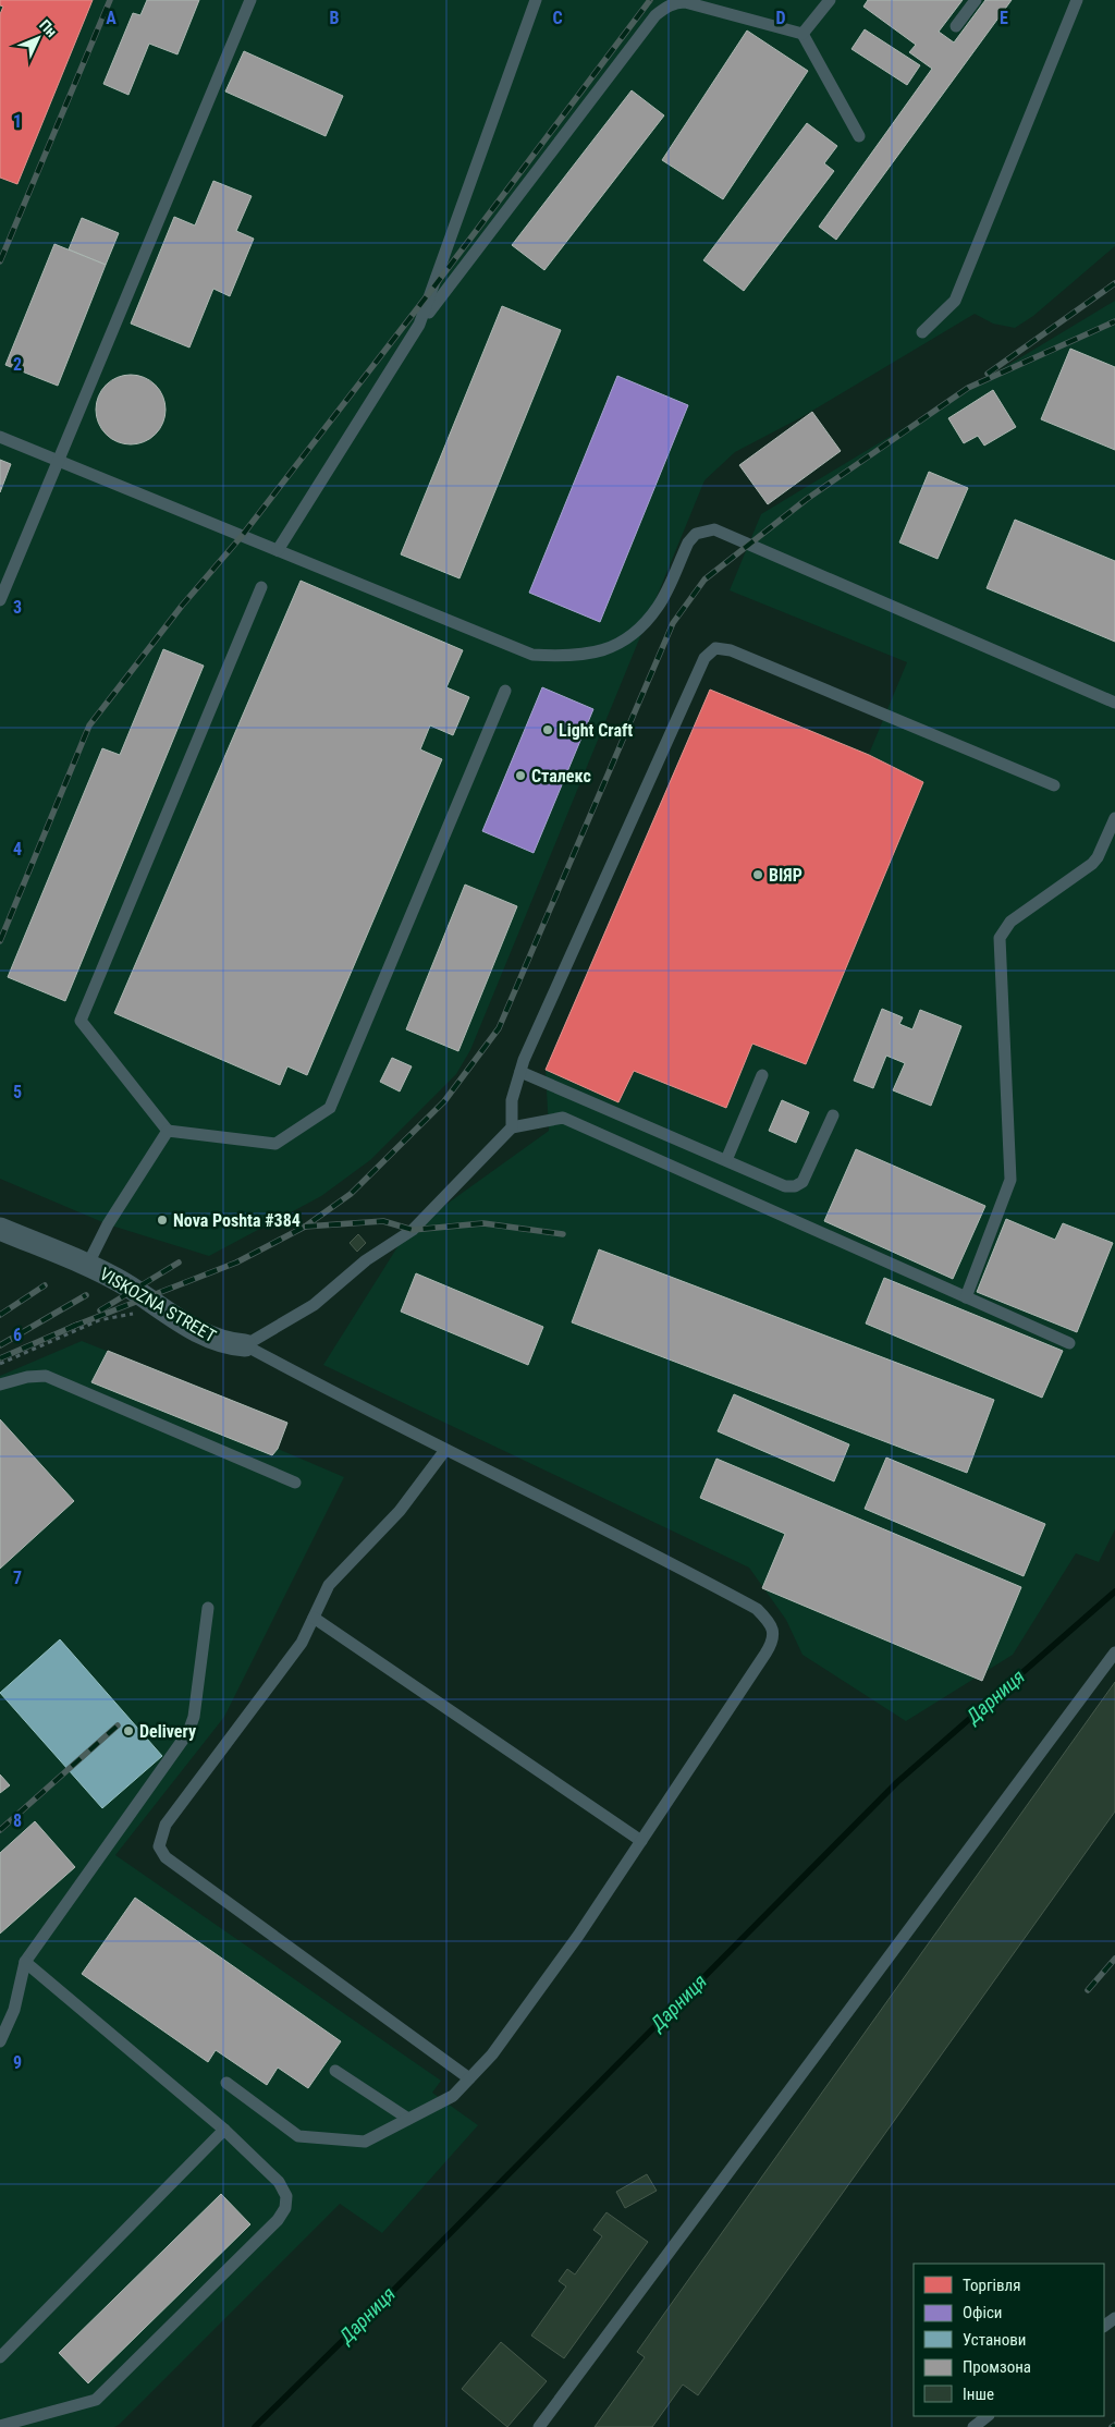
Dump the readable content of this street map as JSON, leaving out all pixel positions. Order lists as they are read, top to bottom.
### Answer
{
  "streets": {
    "street": ["VISKOZNA STREET"]
  },
  "water": ["Дарниця"],
  "places": [
    "Light Craft",
    "Сталекс",
    "ВІЯР",
    "Nova Poshta #384",
    "Delivery"
  ],
  "legend": [
    "Торгівля",
    "Офіси",
    "Установи",
    "Промзона",
    "Інше"
  ],
  "north": "top right",
  "grid": {
    "columns": [
      "A",
      "B",
      "C",
      "D",
      "E"
    ],
    "rows": [
      "1",
      "2",
      "3",
      "4",
      "5",
      "6",
      "7",
      "8",
      "9"
    ]
  }
}
